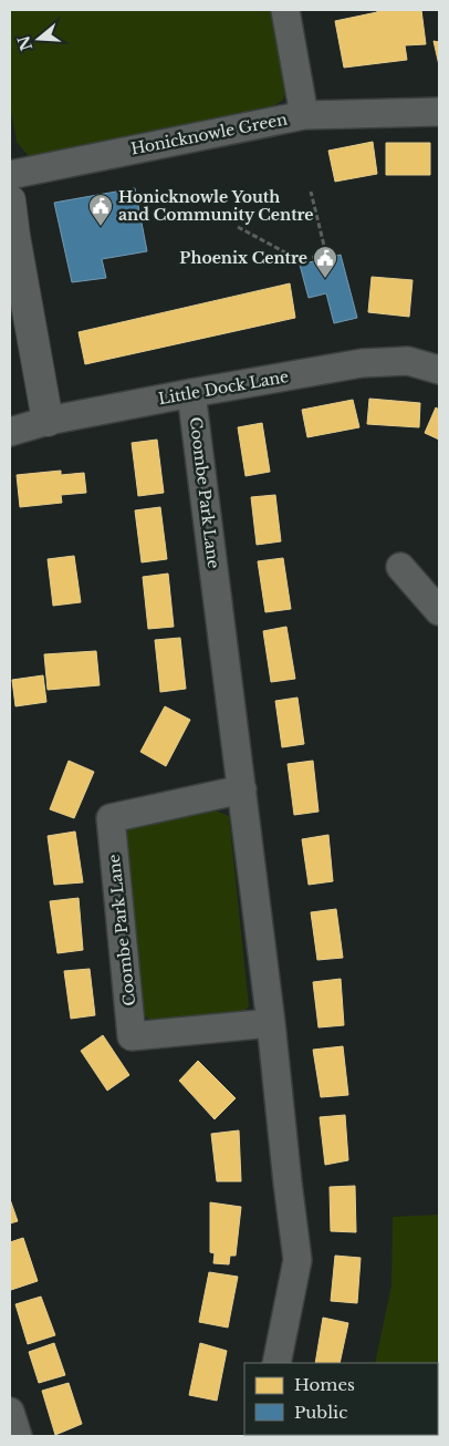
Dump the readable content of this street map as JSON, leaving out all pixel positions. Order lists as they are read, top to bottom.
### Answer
{
  "streets": {
    "street": ["Honicknowle Green", "Little Dock Lane", "Coombe Park Lane"]
  },
  "crossings": [
    ["Little Dock Lane", "Coombe Park Lane"]
  ],
  "places": {
    "public building": ["Honicknowle Youth and Community Centre", "Phoenix Centre"]
  },
  "legend": ["Homes", "Public"],
  "north": "left"
}
